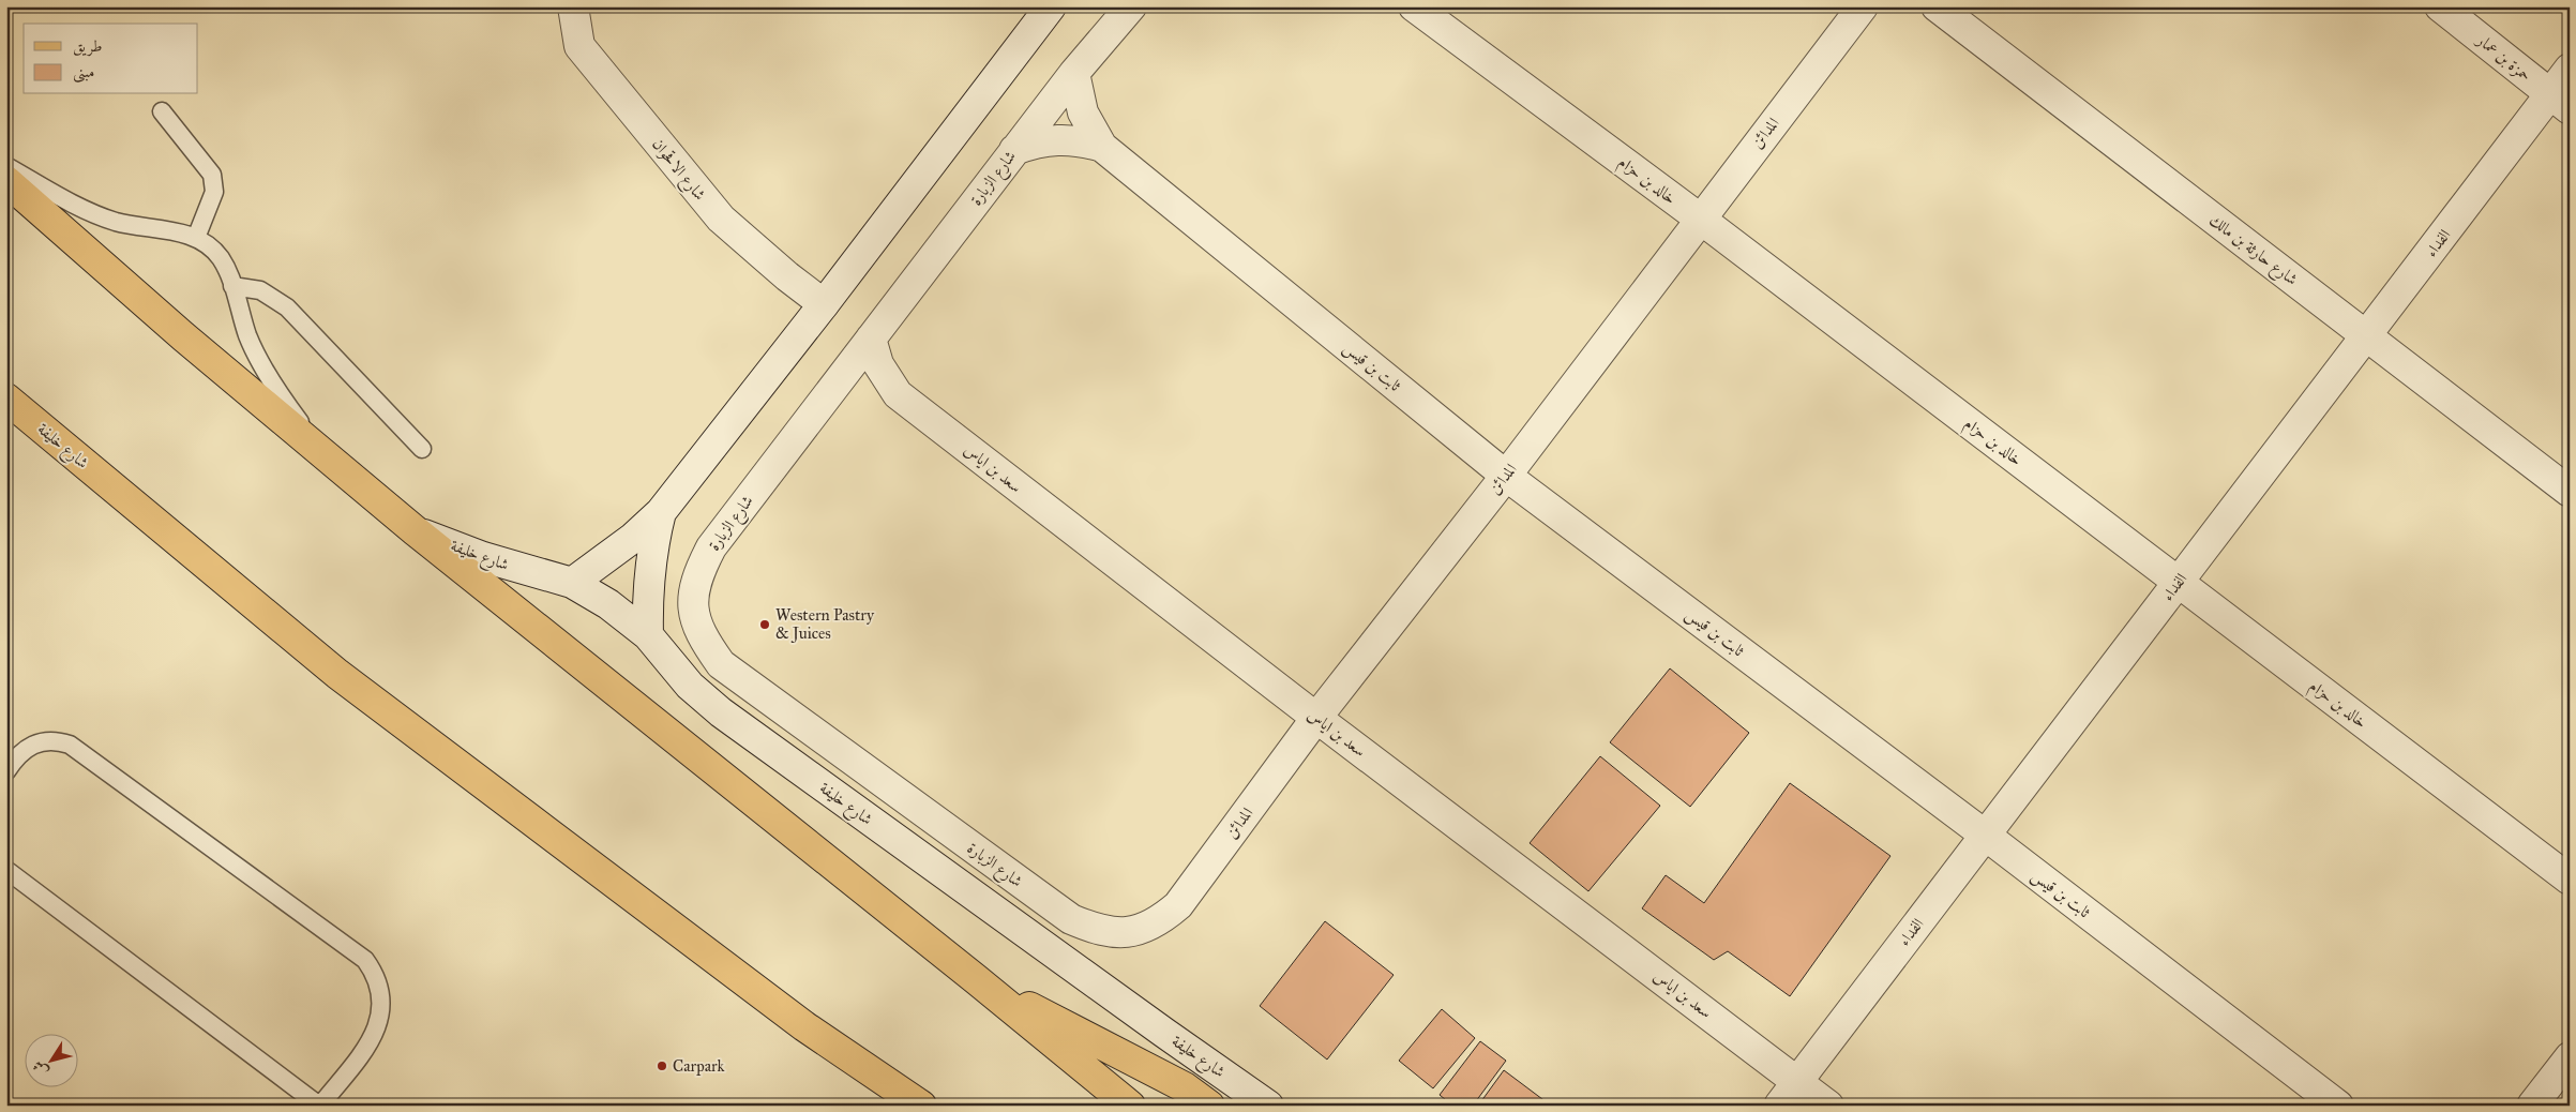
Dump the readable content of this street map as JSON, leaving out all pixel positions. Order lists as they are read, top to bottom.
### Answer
{
  "streets": {
    "main road": ["شارع خليفة"],
    "street": [
      "حمزة بن عمار",
      "المدائن",
      "شارع الاقحوان",
      "شارع الزبارة",
      "خالد بن حزام",
      "الفداء",
      "شارع حارثة بن مالك",
      "ثابت بن قيس",
      "سعد بن اياس"
    ]
  },
  "crossings": [
    ["حمزة بن عمار", "الفداء"],
    ["المدائن", "شارع الزبارة"],
    ["المدائن", "خالد بن حزام"],
    ["المدائن", "ثابت بن قيس"],
    ["المدائن", "سعد بن اياس"],
    ["شارع الزبارة", "سعد بن اياس"],
    ["خالد بن حزام", "الفداء"],
    ["الفداء", "شارع حارثة بن مالك"],
    ["الفداء", "ثابت بن قيس"],
    ["الفداء", "سعد بن اياس"]
  ],
  "places": ["Western Pastry & Juices", "Carpark"],
  "legend": ["طريق", "مبنى"],
  "north": "bottom left"
}
